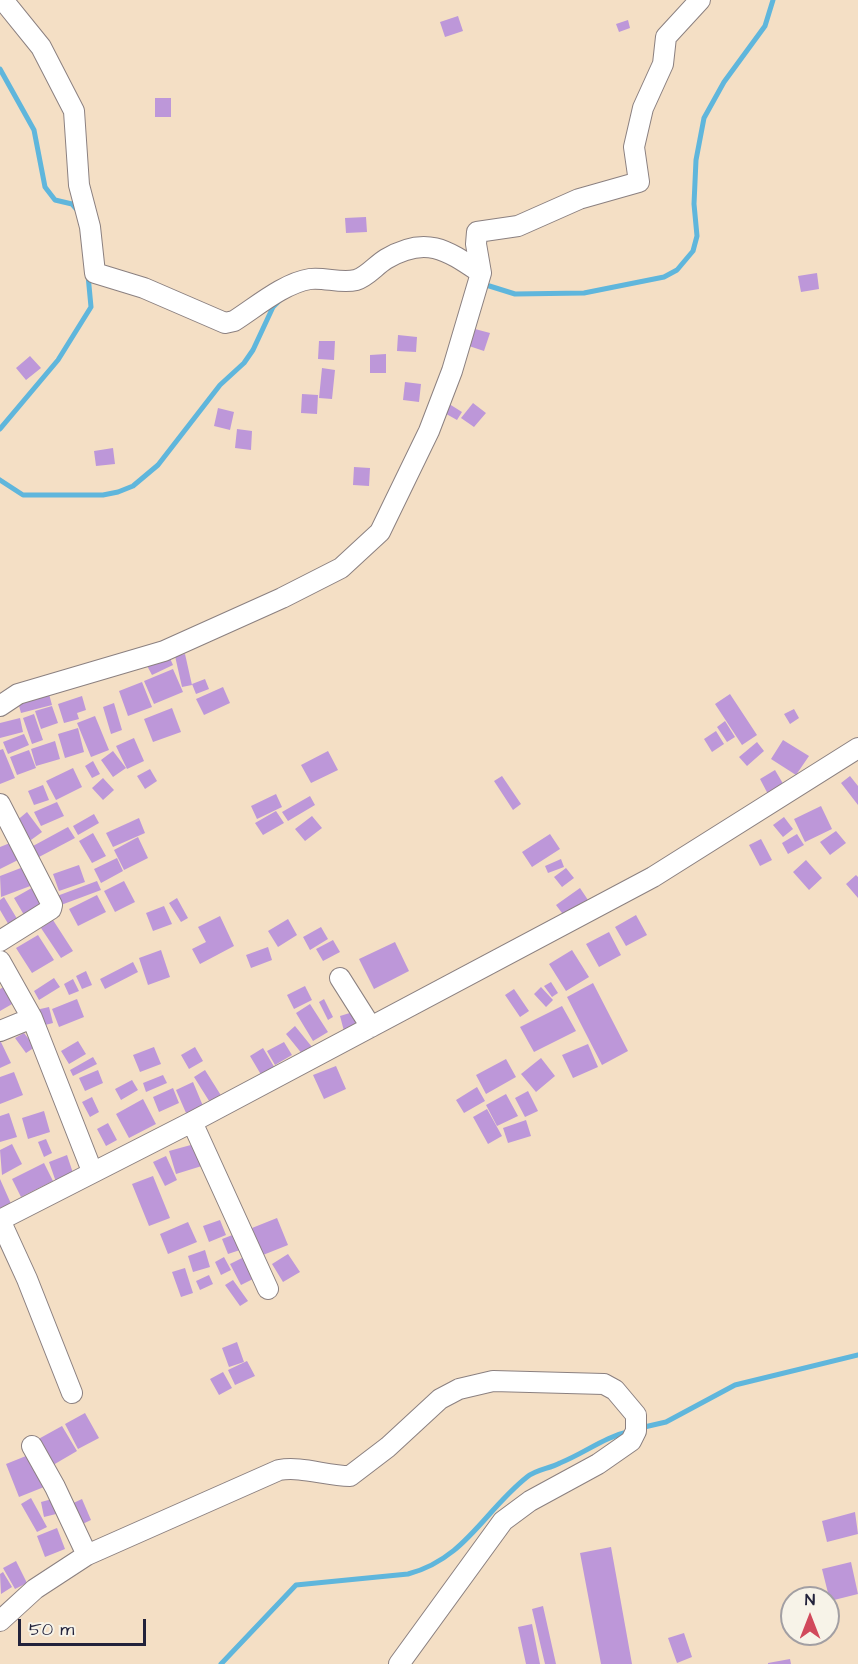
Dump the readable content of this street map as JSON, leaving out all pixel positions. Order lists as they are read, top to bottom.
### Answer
{
  "scale_bar": "50 m",
  "north": "top"
}
